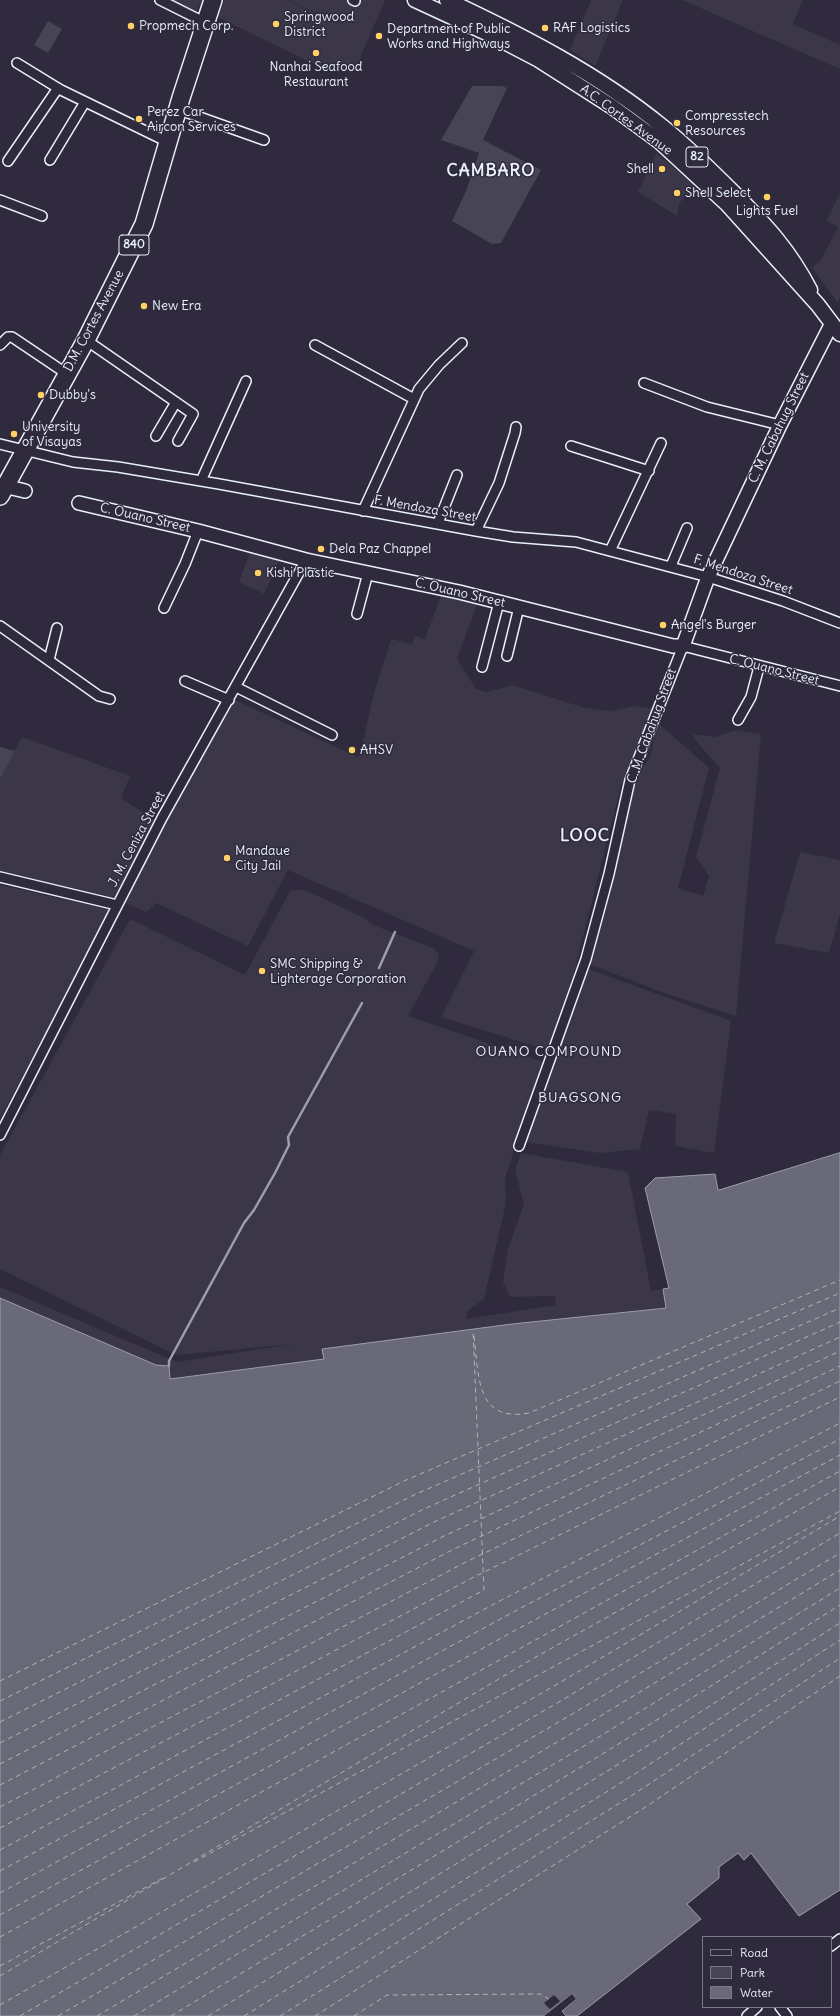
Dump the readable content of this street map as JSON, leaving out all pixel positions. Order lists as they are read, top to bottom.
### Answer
{
  "streets": {
    "highway": ["840", "D.M. Cortes Avenue"],
    "main road": ["A.C. Cortes Avenue", "82"],
    "street": [
      "C. M. Cabahug Street",
      "F. Mendoza Street",
      "C. Ouano Street",
      "J. M. Ceniza Street"
    ]
  },
  "crossings": [
    ["A.C. Cortes Avenue", "C. M. Cabahug Street"],
    ["D.M. Cortes Avenue", "F. Mendoza Street"],
    ["C. M. Cabahug Street", "F. Mendoza Street"],
    ["C. M. Cabahug Street", "C. Ouano Street"],
    ["C. Ouano Street", "J. M. Ceniza Street"]
  ],
  "districts": [
    "CAMBARO",
    "LOOC",
    "OUANO COMPOUND",
    "BUAGSONG"
  ],
  "places": [
    "Springwood District",
    "Propmech Corp.",
    "RAF Logistics",
    "Department of Public Works and Highways",
    "Nanhai Seafood Restaurant",
    "Perez Car Aircon Services",
    "Compresstech Resources",
    "Shell",
    "Shell Select",
    "Lights Fuel",
    "New Era",
    "Dubby's",
    "University of Visayas",
    "Dela Paz Chappel",
    "Kishi Plastic",
    "Angel's Burger",
    "AHSV",
    "Mandaue City Jail",
    "SMC Shipping & Lighterage Corporation"
  ],
  "legend": ["Road", "Park", "Water"]
}
